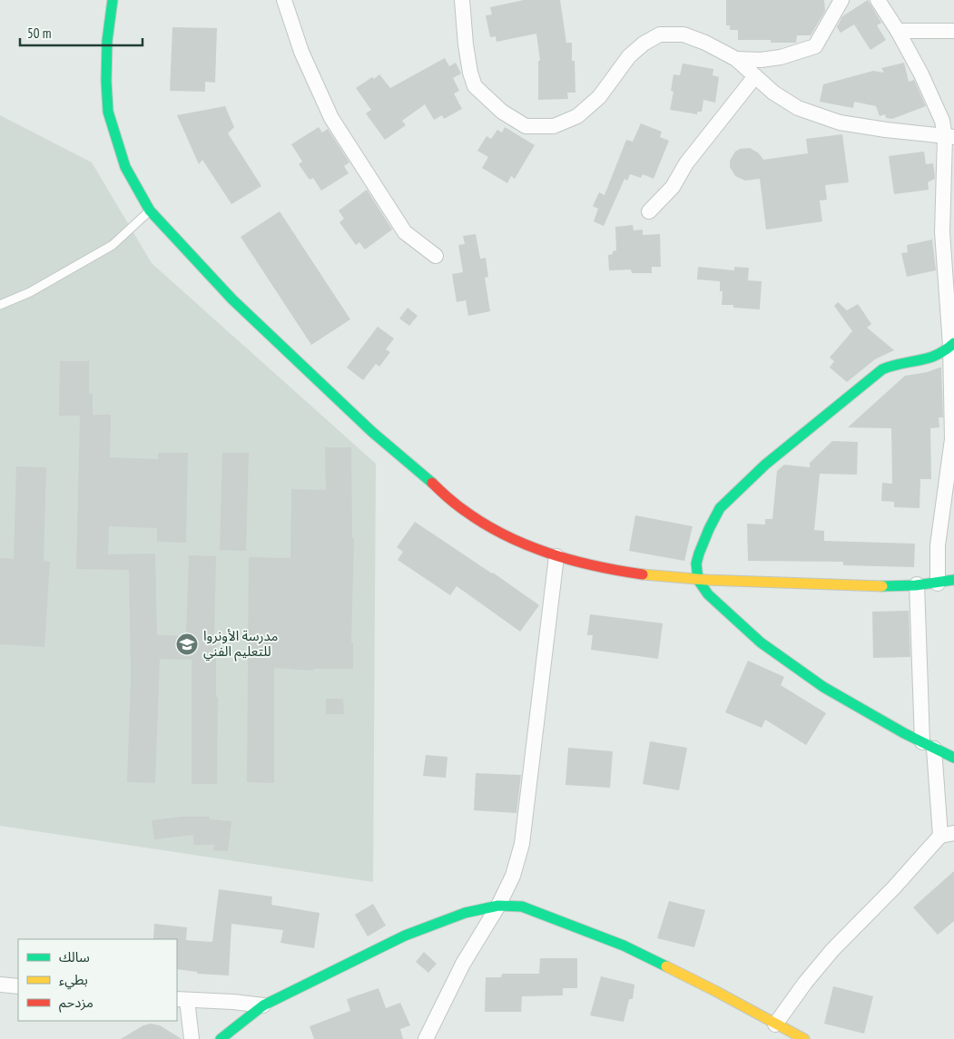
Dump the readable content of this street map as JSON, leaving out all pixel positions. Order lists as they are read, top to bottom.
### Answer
{
  "places": {
    "school or university": ["مدرسة الأونروا للتعليم الفني"]
  },
  "legend": ["سالك", "بطيء", "مزدحم"],
  "scale_bar": "50 m"
}
